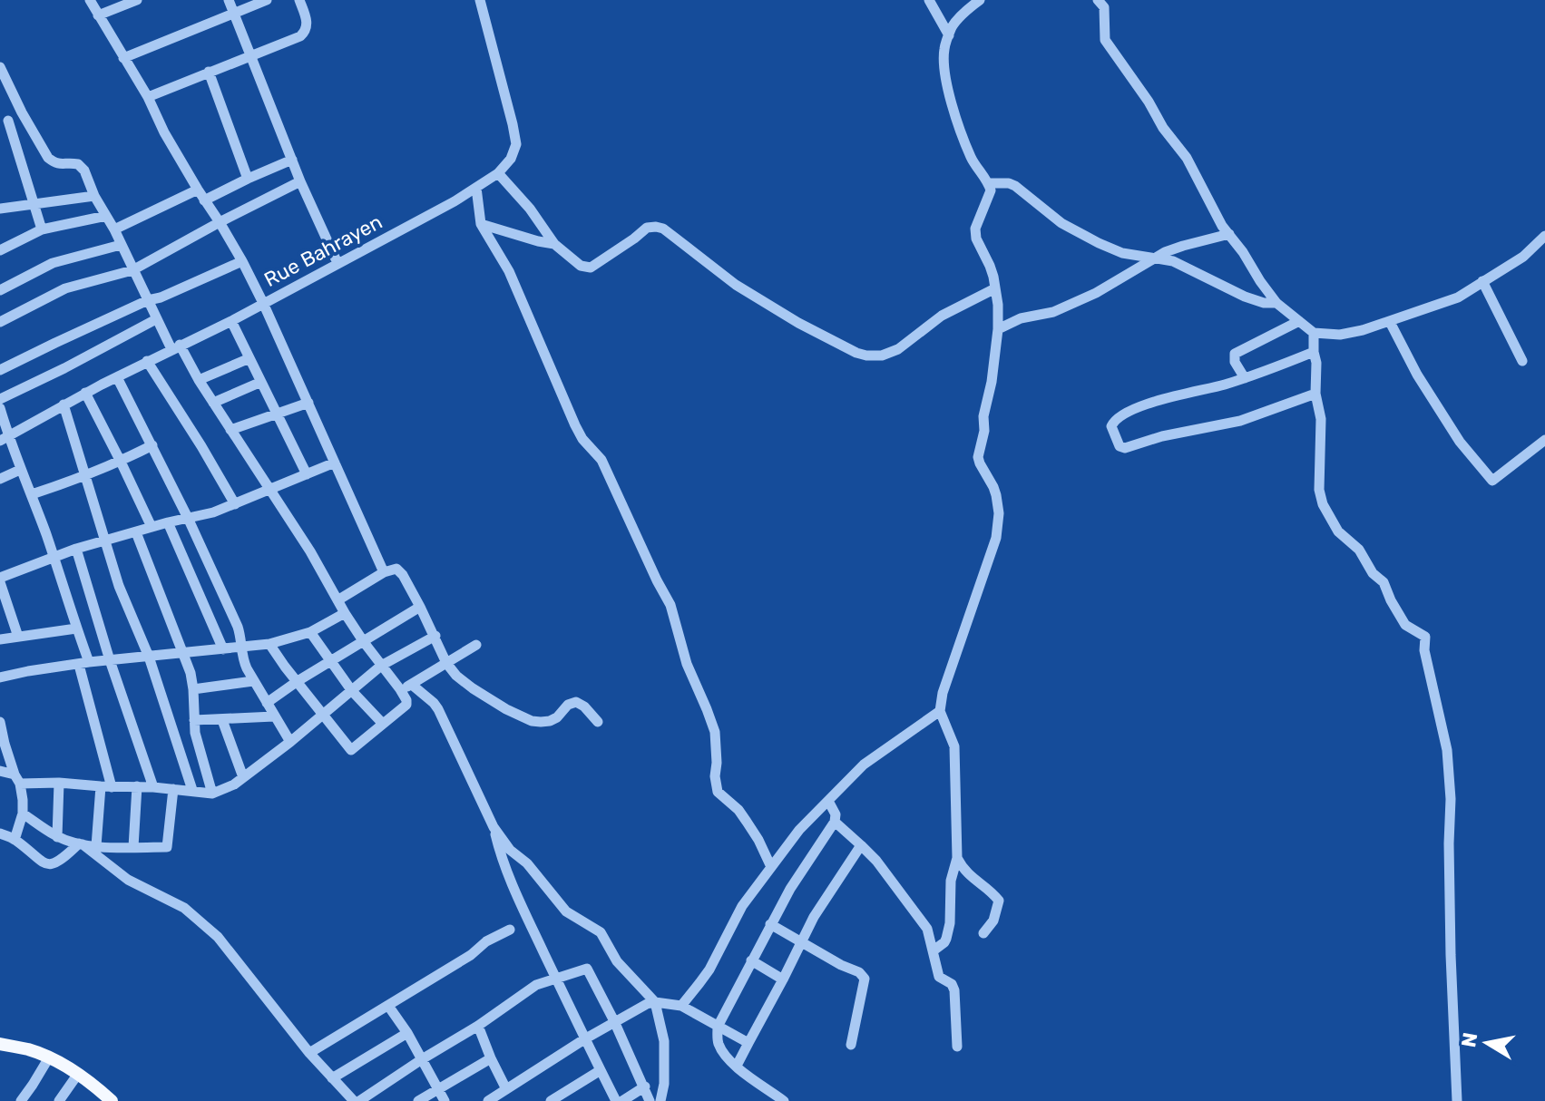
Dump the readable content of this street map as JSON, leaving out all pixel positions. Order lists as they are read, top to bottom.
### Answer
{
  "streets": {
    "street": ["Rue Bahrayen"]
  },
  "north": "left"
}
